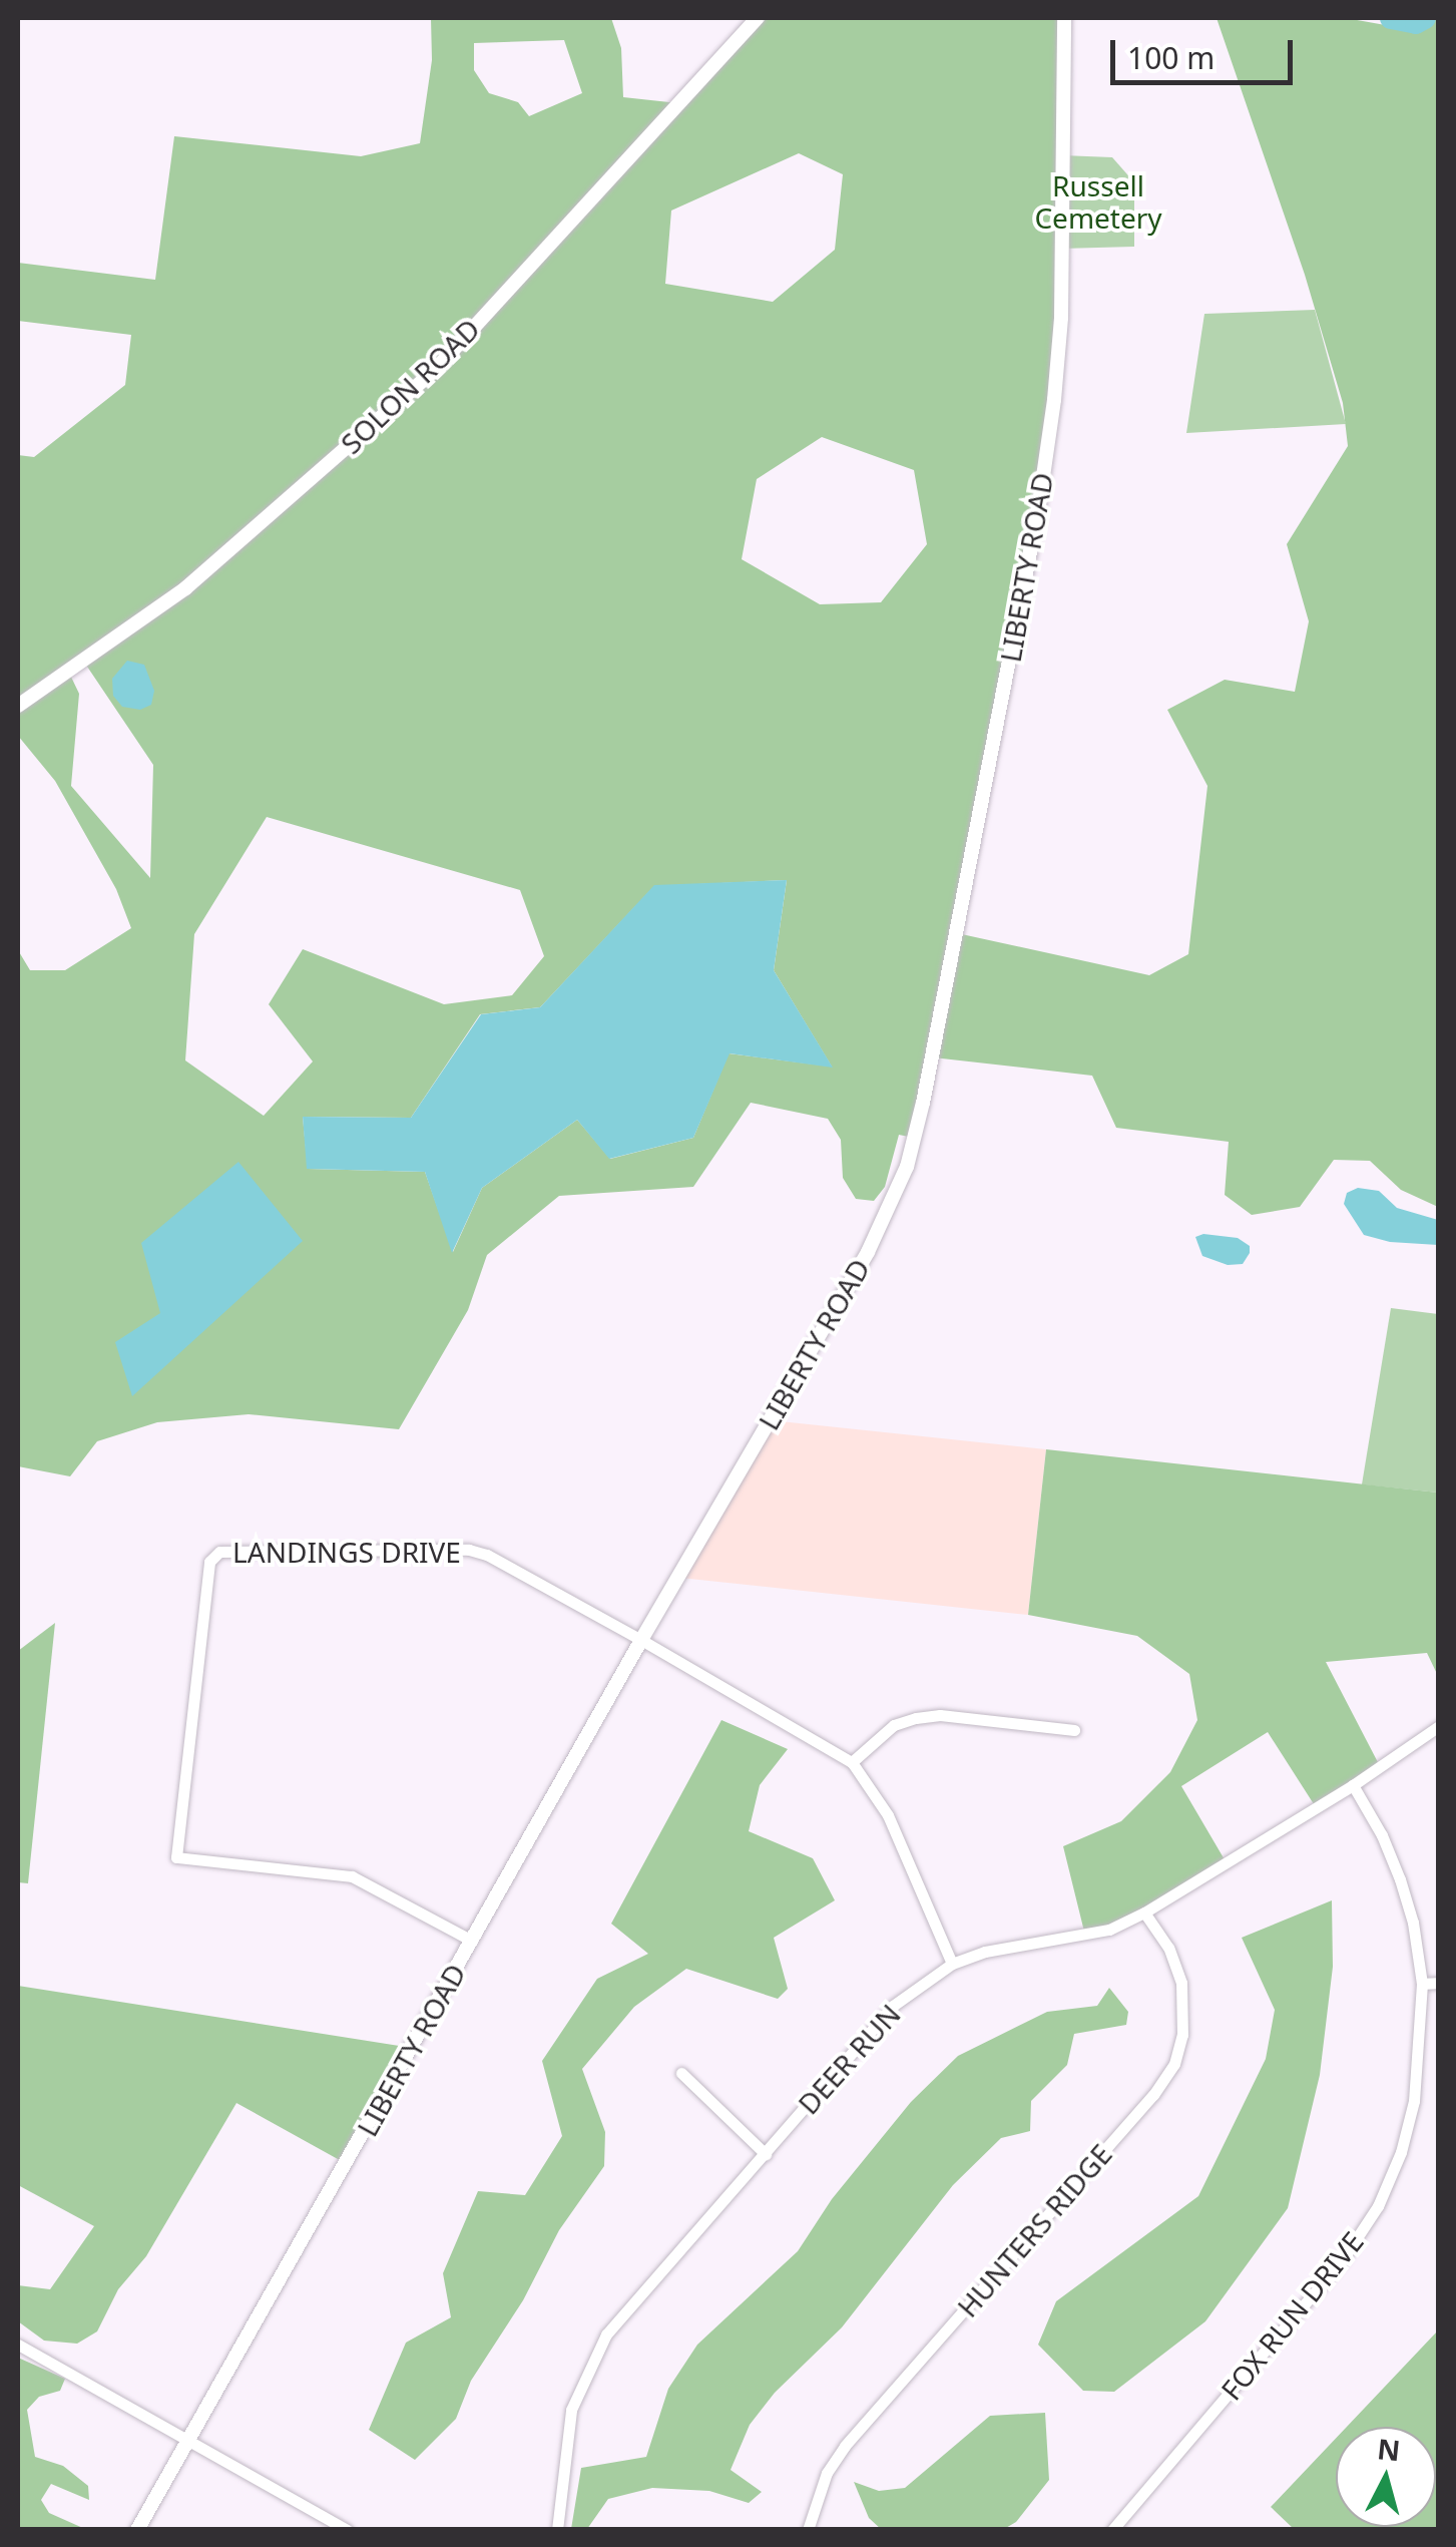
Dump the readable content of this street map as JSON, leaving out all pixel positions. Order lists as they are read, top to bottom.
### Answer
{
  "streets": {
    "street": [
      "SOLON ROAD",
      "LIBERTY ROAD",
      "LANDINGS DRIVE",
      "DEER RUN",
      "HUNTERS RIDGE",
      "FOX RUN DRIVE"
    ]
  },
  "crossings": [
    ["LIBERTY ROAD", "LANDINGS DRIVE"],
    ["DEER RUN", "HUNTERS RIDGE"],
    ["DEER RUN", "FOX RUN DRIVE"]
  ],
  "parks": ["Russell Cemetery"],
  "scale_bar": "100 m",
  "north": "top"
}
